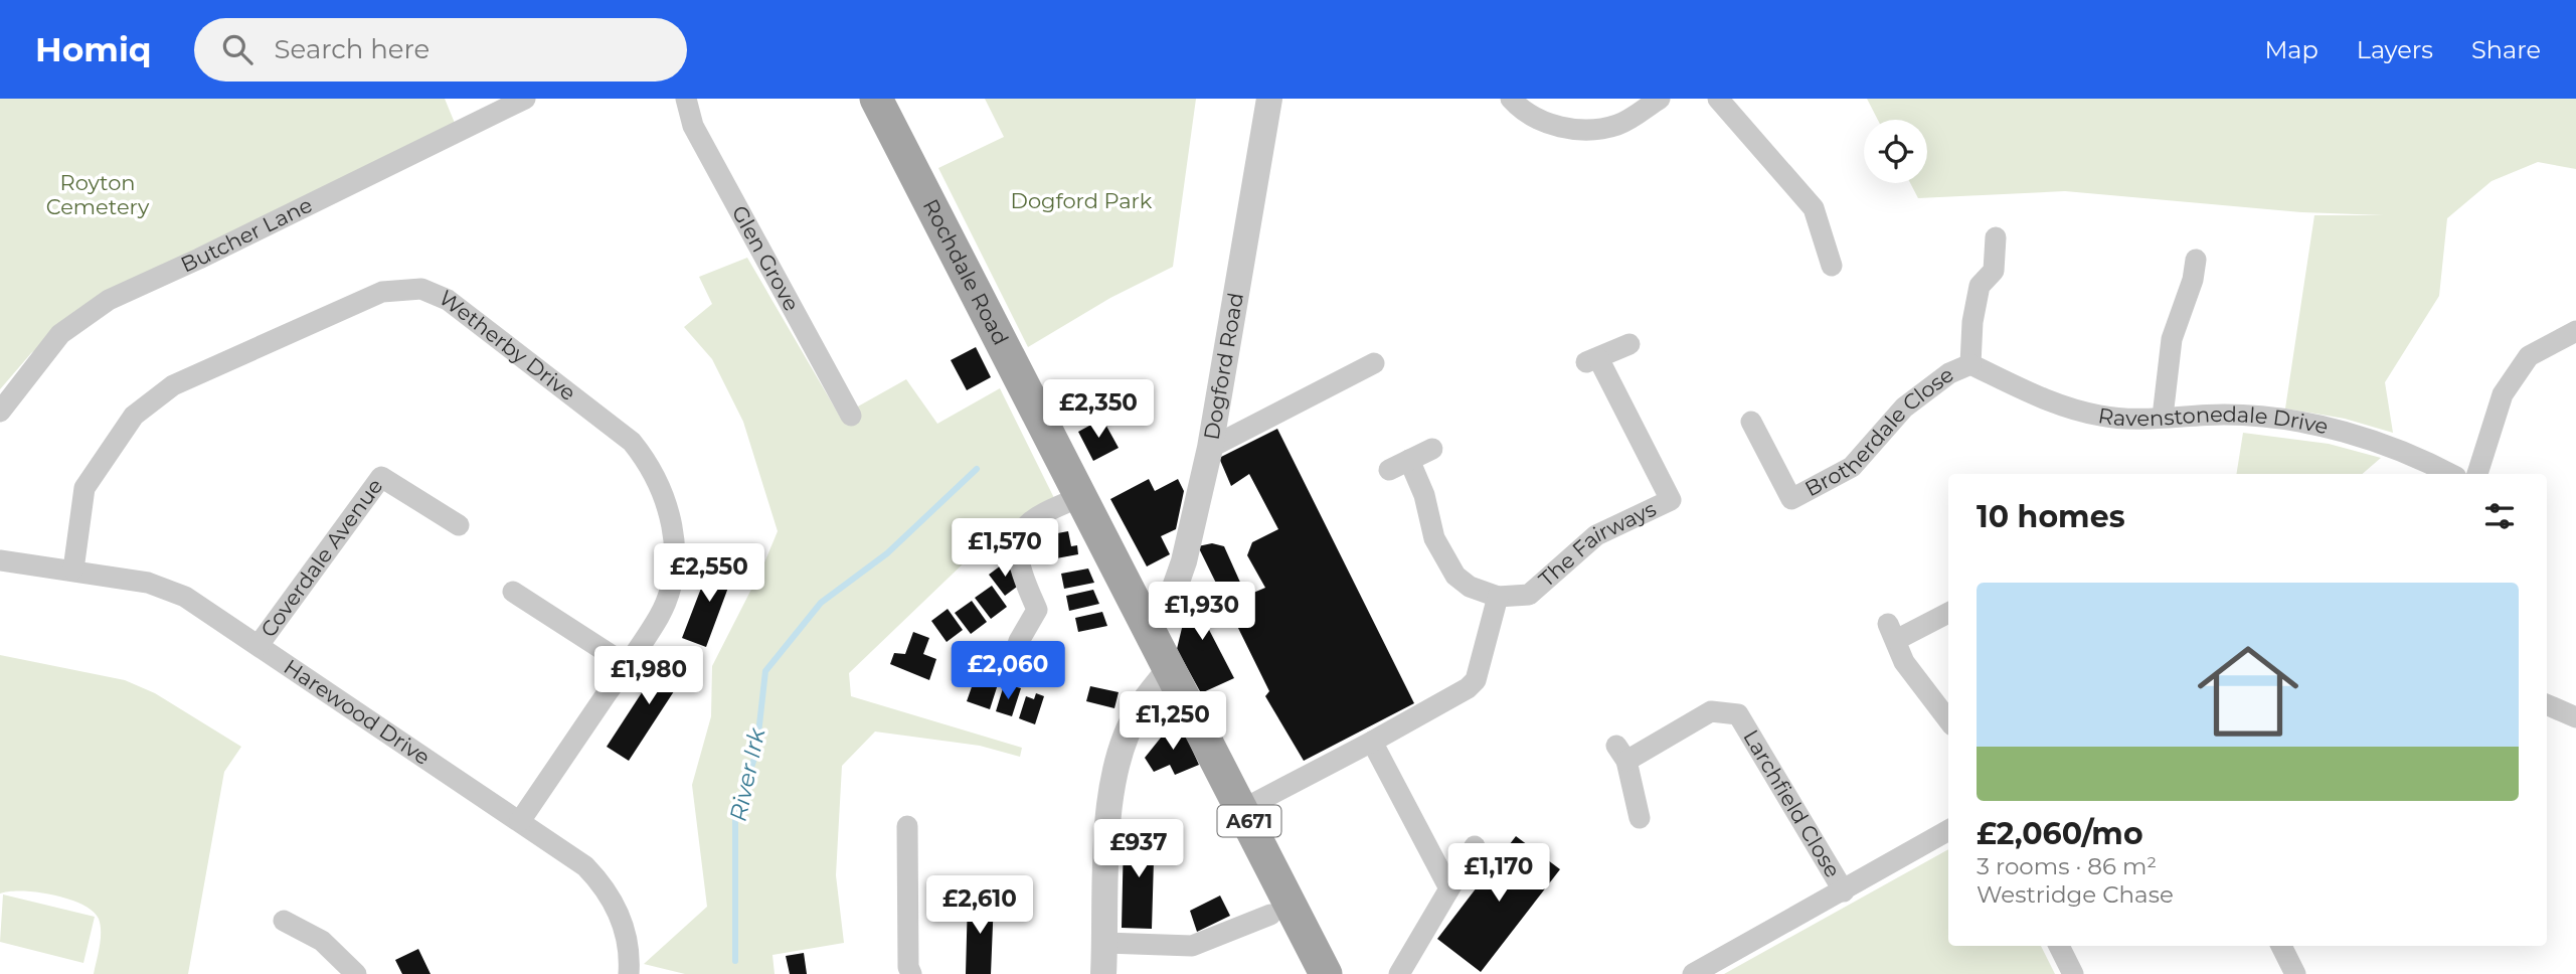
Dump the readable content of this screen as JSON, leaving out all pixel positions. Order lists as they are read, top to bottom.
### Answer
{
  "streets": {
    "main road": ["Rochdale Road", "A671"],
    "street": [
      "Butcher Lane",
      "Glen Grove",
      "Wetherby Drive",
      "Dogford Road",
      "Ravenstonedale Drive",
      "Brotherdale Close",
      "The Fairways",
      "Coverdale Avenue",
      "Harewood Drive",
      "Larchfield Close"
    ]
  },
  "crossings": [
    ["Rochdale Road", "Dogford Road"],
    ["Wetherby Drive", "Harewood Drive"],
    ["Ravenstonedale Drive", "Brotherdale Close"],
    ["Coverdale Avenue", "Harewood Drive"]
  ],
  "water": ["River Irk"],
  "parks": ["Royton Cemetery", "Dogford Park"],
  "page": {
    "header": "Homiq",
    "search": "Search here",
    "nav": ["Map", "Layers", "Share"],
    "price": [
      "£2,350",
      "£1,570",
      "£2,550",
      "£1,930",
      "£2,060",
      "£1,980",
      "£1,250",
      "£937",
      "£1,170",
      "£2,610"
    ],
    "heading": "10 homes",
    "list": [
      {
        "name": "£2,060/mo",
        "note": "3 rooms · 86 m² · Westridge Chase"
      }
    ]
  }
}
